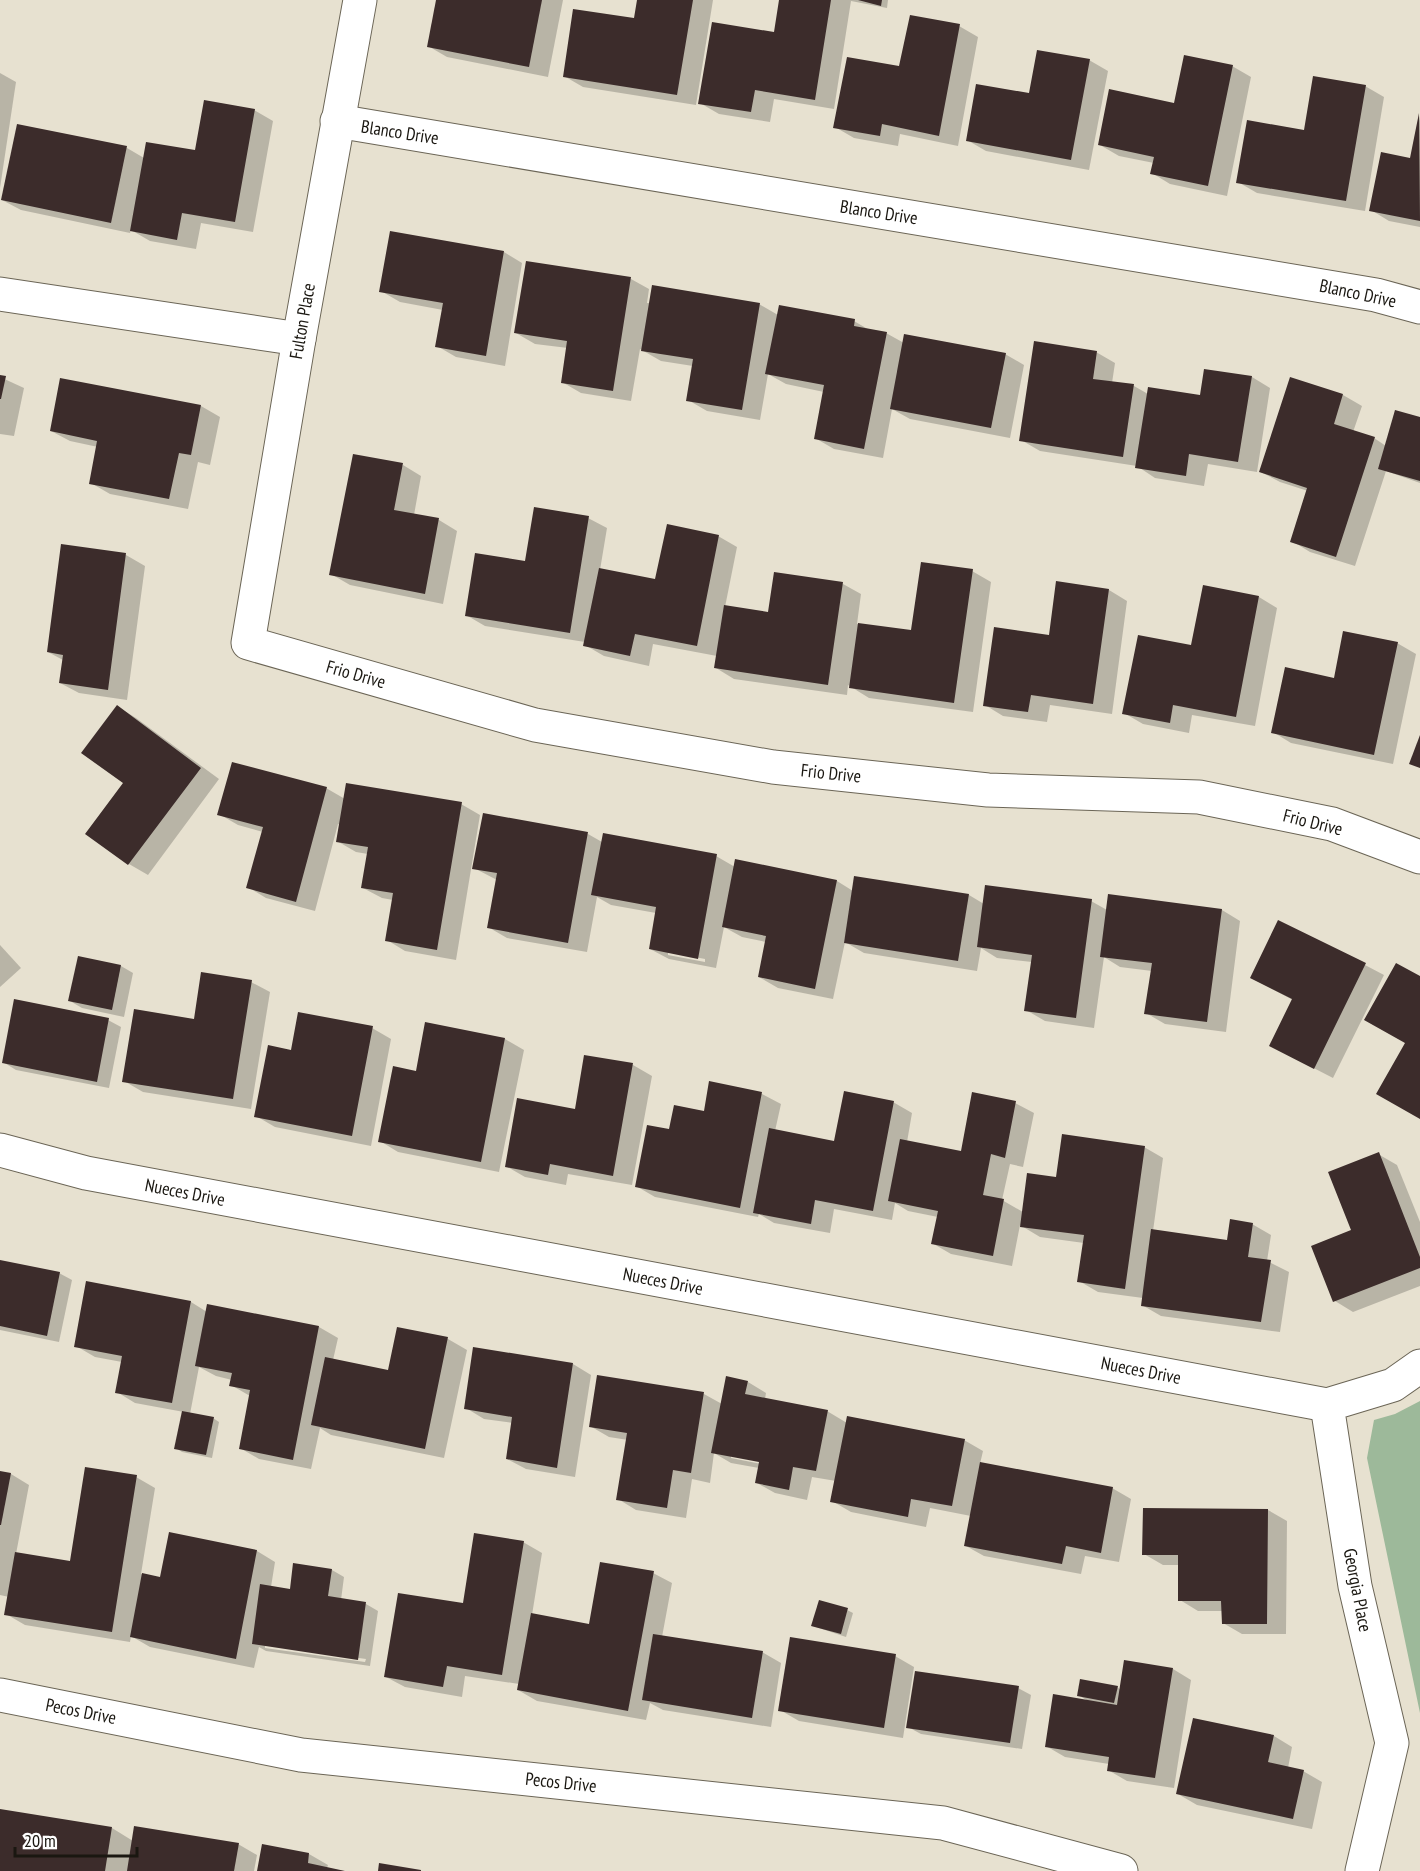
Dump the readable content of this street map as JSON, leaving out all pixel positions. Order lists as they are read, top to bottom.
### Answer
{
  "streets": {
    "street": [
      "Blanco Drive",
      "Fulton Place",
      "Frio Drive",
      "Nueces Drive",
      "Georgia Place",
      "Pecos Drive"
    ]
  },
  "crossings": [
    ["Blanco Drive", "Fulton Place"],
    ["Fulton Place", "Frio Drive"],
    ["Nueces Drive", "Georgia Place"]
  ],
  "scale_bar": "20 m"
}
